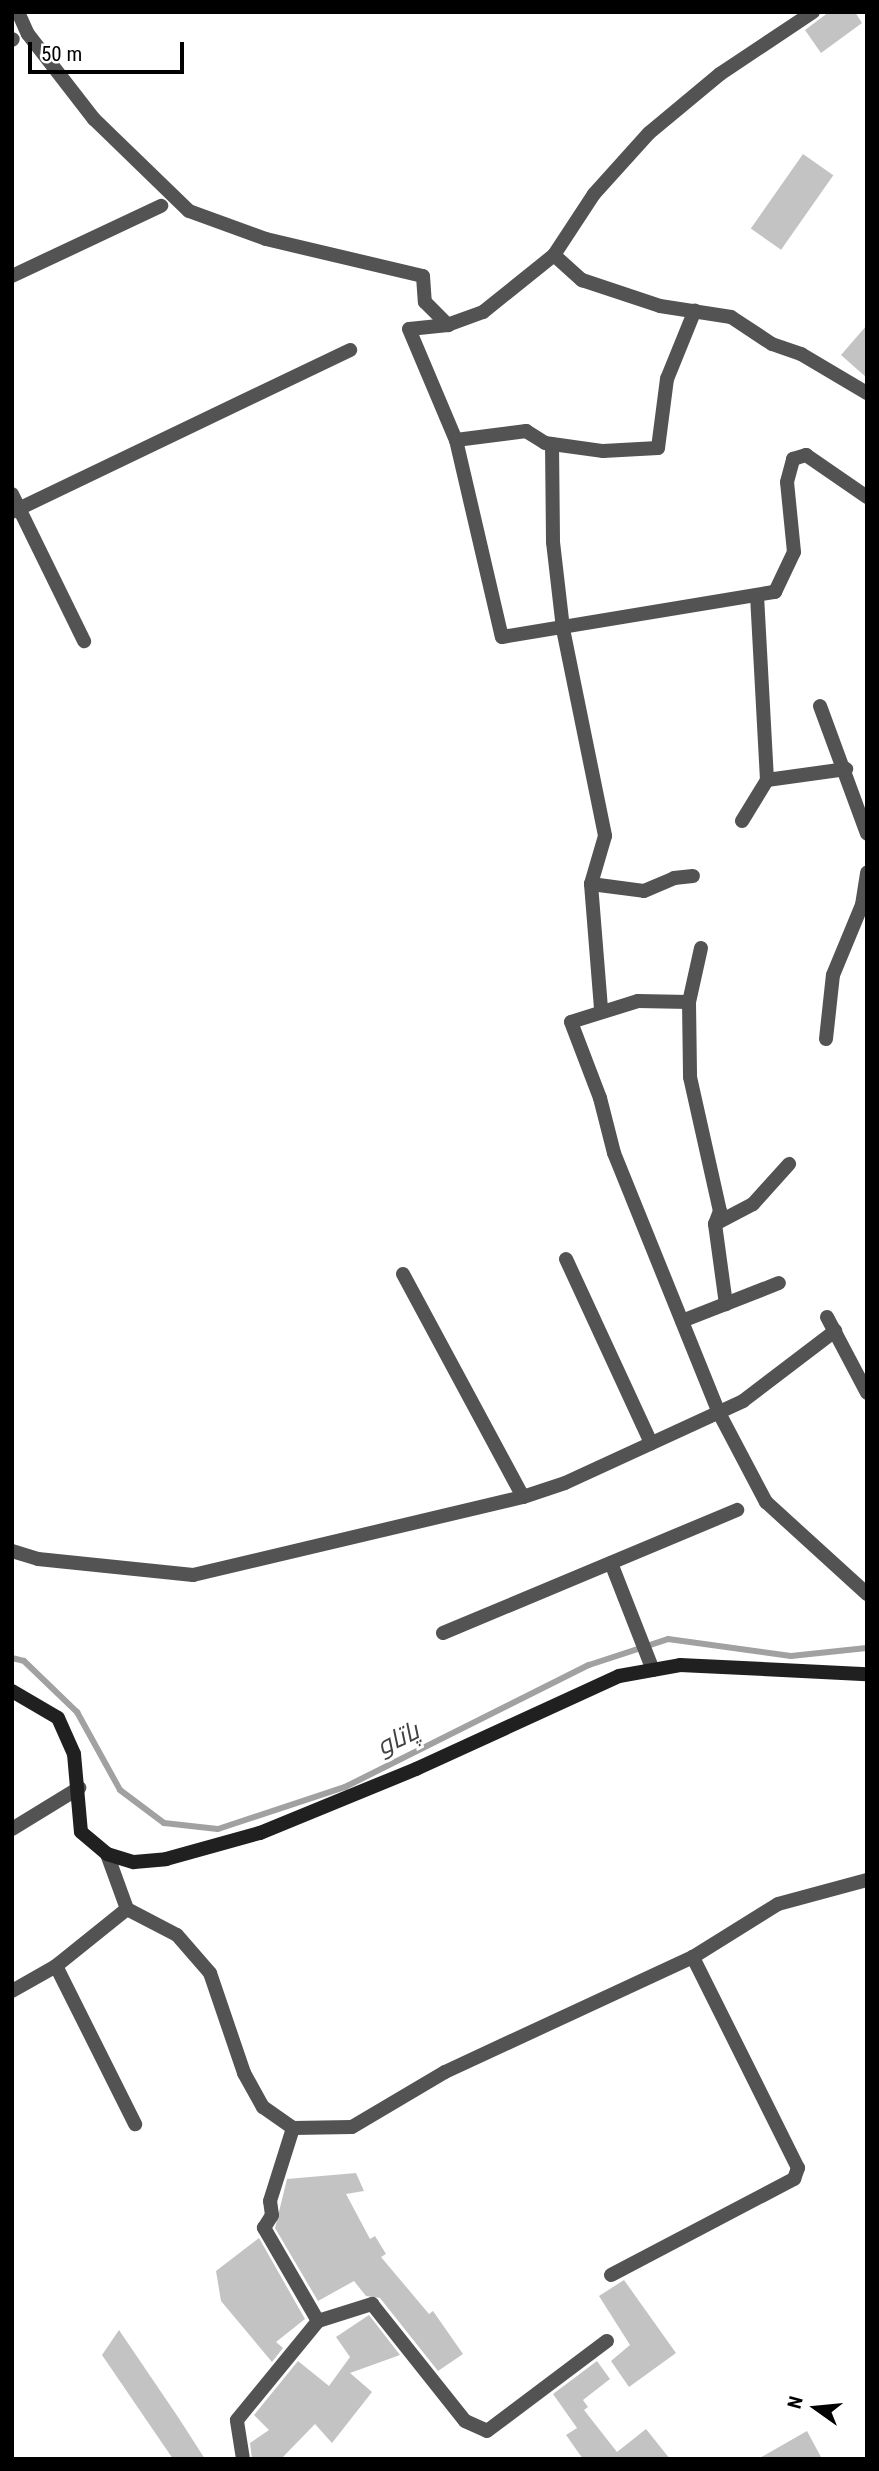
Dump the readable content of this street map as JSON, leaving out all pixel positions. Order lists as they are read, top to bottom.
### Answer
{
  "water": ["پاتاو"],
  "scale_bar": "50 m",
  "north": "left"
}
